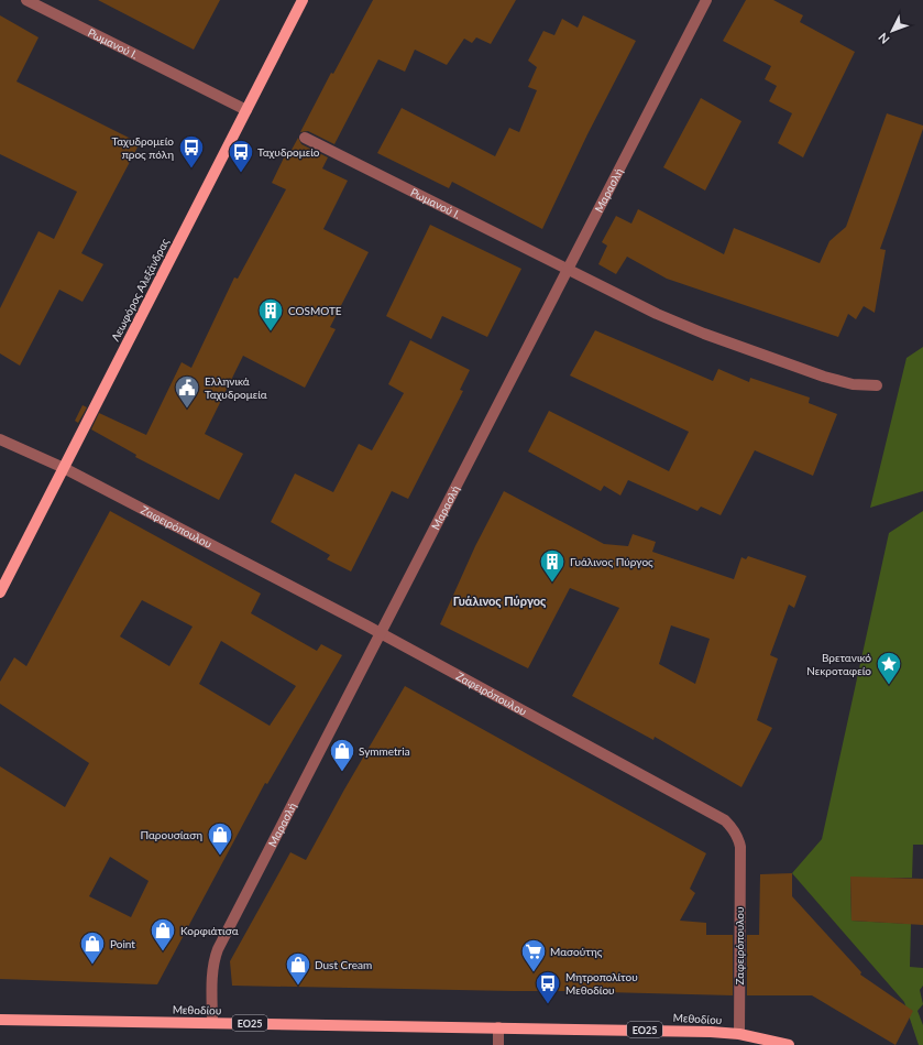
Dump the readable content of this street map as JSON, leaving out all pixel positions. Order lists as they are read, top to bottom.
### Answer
{
  "streets": {
    "main road": ["Λεωφόρος Αλεξάνδρας", "Μεθοδίου", "ΕΟ25"],
    "street": ["Ρωμανού Ι.", "Μαρασλή", "Ζαφειρόπουλου"]
  },
  "crossings": [
    ["Ρωμανού Ι.", "Μαρασλή"],
    ["Ρωμανού Ι.", "Λεωφόρος Αλεξάνδρας"],
    ["Μαρασλή", "Ζαφειρόπουλου"],
    ["Μαρασλή", "Μεθοδίου"],
    ["Λεωφόρος Αλεξάνδρας", "Ζαφειρόπουλου"],
    ["Ζαφειρόπουλου", "Μεθοδίου"]
  ],
  "districts": ["Γυάλινος Πύργος"],
  "places": {
    "bus stop": ["Ταχυδρομείο προς πόλη", "Ταχυδρομείο", "Μητροπολίτου Μεθοδίου"],
    "building": ["COSMOTE", "Γυάλινος Πύργος"],
    "public building": ["Ελληνικά Ταχυδρομεία"],
    "place": ["Βρετανικό Νεκροταφείο"],
    "shop": [
      "Symmetria",
      "Παρουσίαση",
      "Κορφιάτισα",
      "Point",
      "Dust Cream"
    ],
    "supermarket": ["Μασούτης"]
  },
  "north": "bottom left"
}
